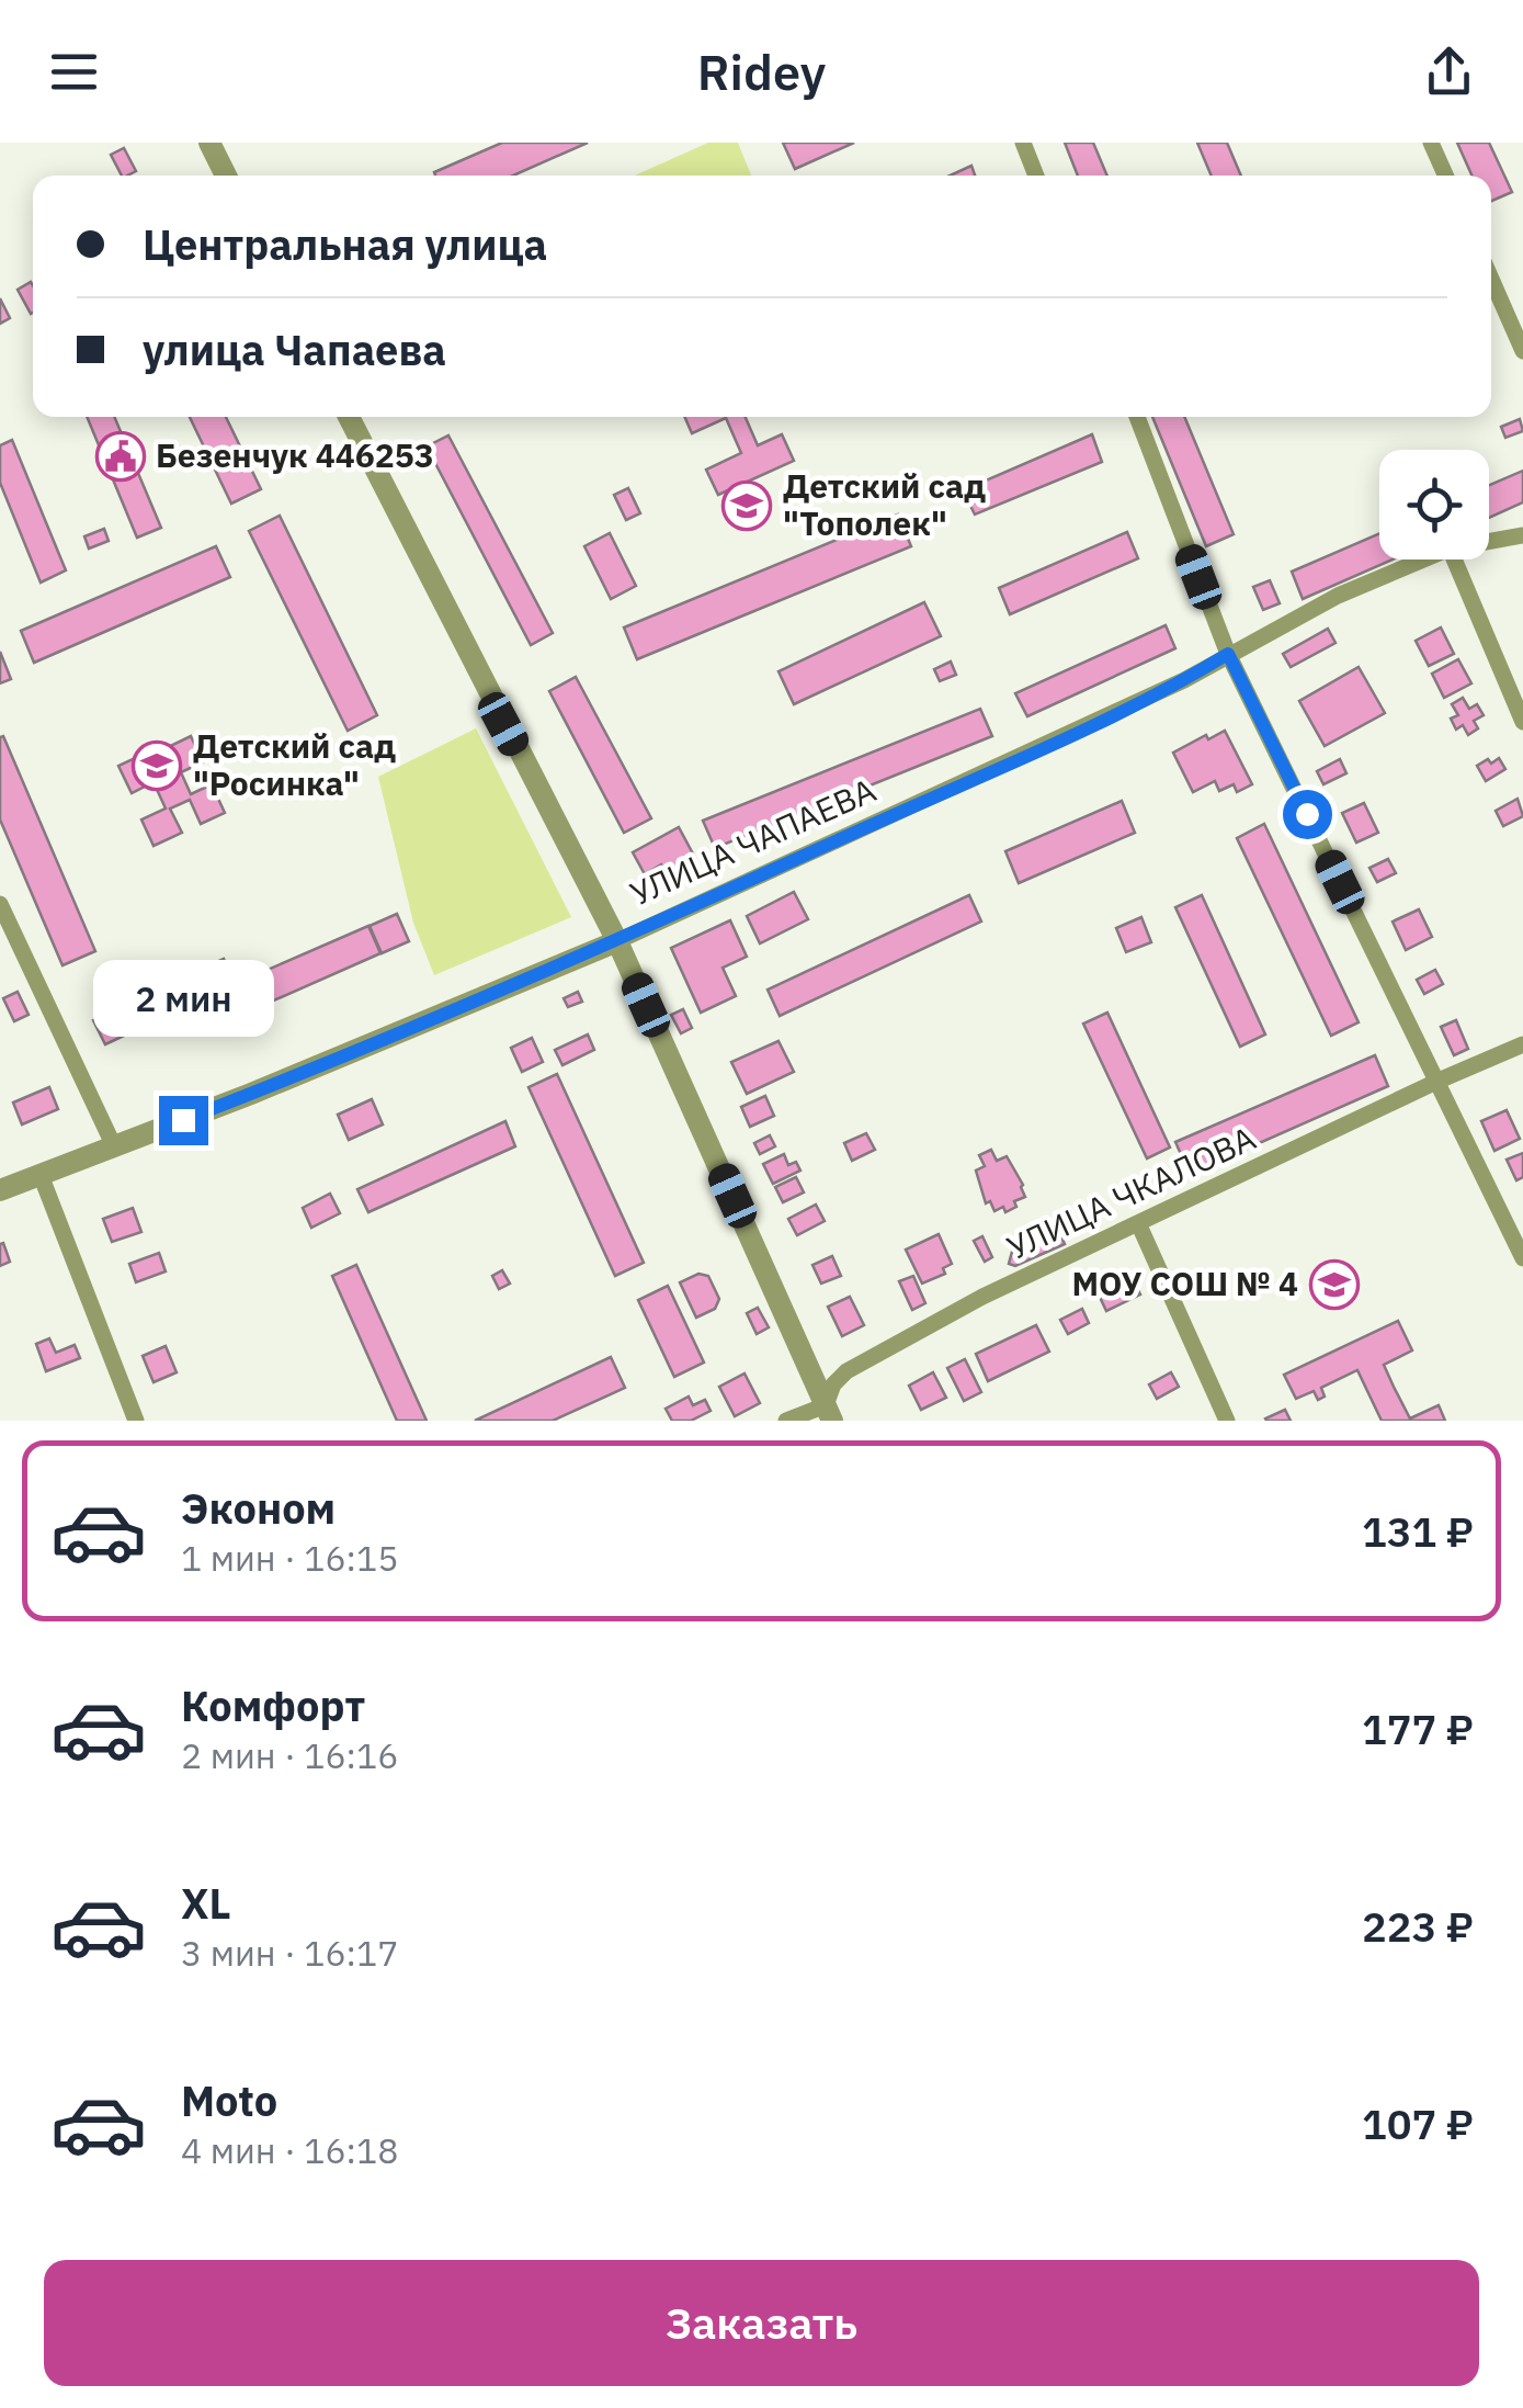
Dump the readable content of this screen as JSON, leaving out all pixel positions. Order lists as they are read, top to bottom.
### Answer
{
  "streets": {
    "street": ["УЛИЦА ЧАПАЕВА", "УЛИЦА ЧКАЛОВА"]
  },
  "places": {
    "public building": ["Безенчук 446253"],
    "school or university": ["Детский сад \"Тополек\"", "Детский сад \"Росинка\"", "МОУ СОШ № 4"]
  },
  "page": {
    "header": "Ridey",
    "banner": ["Центральная улица", "улица Чапаева"],
    "bubble": "2 мин",
    "list": [
      {
        "name": "Эконом",
        "note": "1 мин · 16:15",
        "value": "131 ₽"
      },
      {
        "name": "Комфорт",
        "note": "2 мин · 16:16",
        "value": "177 ₽"
      },
      {
        "name": "XL",
        "note": "3 мин · 16:17",
        "value": "223 ₽"
      },
      {
        "name": "Moto",
        "note": "4 мин · 16:18",
        "value": "107 ₽"
      }
    ],
    "buttons": "Заказать"
  }
}
